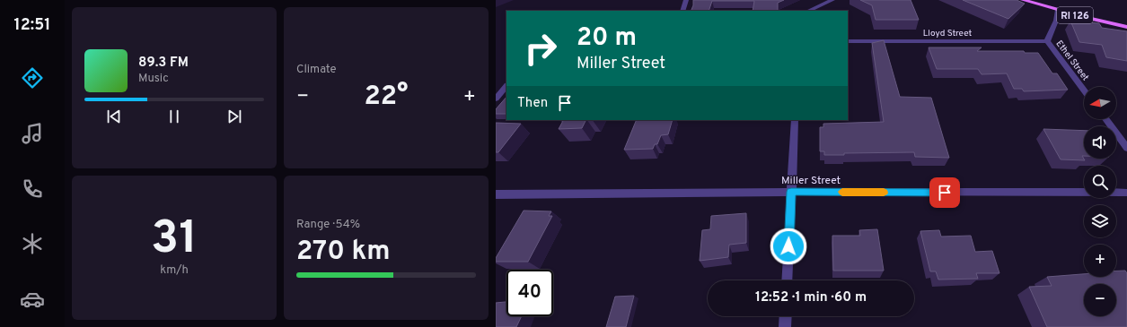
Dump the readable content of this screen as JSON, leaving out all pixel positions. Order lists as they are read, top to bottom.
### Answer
{
  "streets": {
    "main road": ["RI 126"],
    "street": ["Lloyd Street", "Ethel Street", "Miller Street"]
  },
  "crossings": [
    ["RI 126", "Ethel Street"],
    ["Lloyd Street", "Ethel Street"]
  ],
  "north": "left",
  "page": {
    "tabs": "12:51",
    "tile": [
      "Climate",
      ["31", "km/h"],
      ["Range · 54%", "270 km"]
    ],
    "turn": ["20 m", "Miller Street"],
    "song": ["89.3 FM", "Music"],
    "heat": ["−", "22°", "+"],
    "then": "Then",
    "map_buttons": ["+", "−"],
    "limit": "40",
    "trip": "12:52 · 1 min · 60 m"
  }
}
